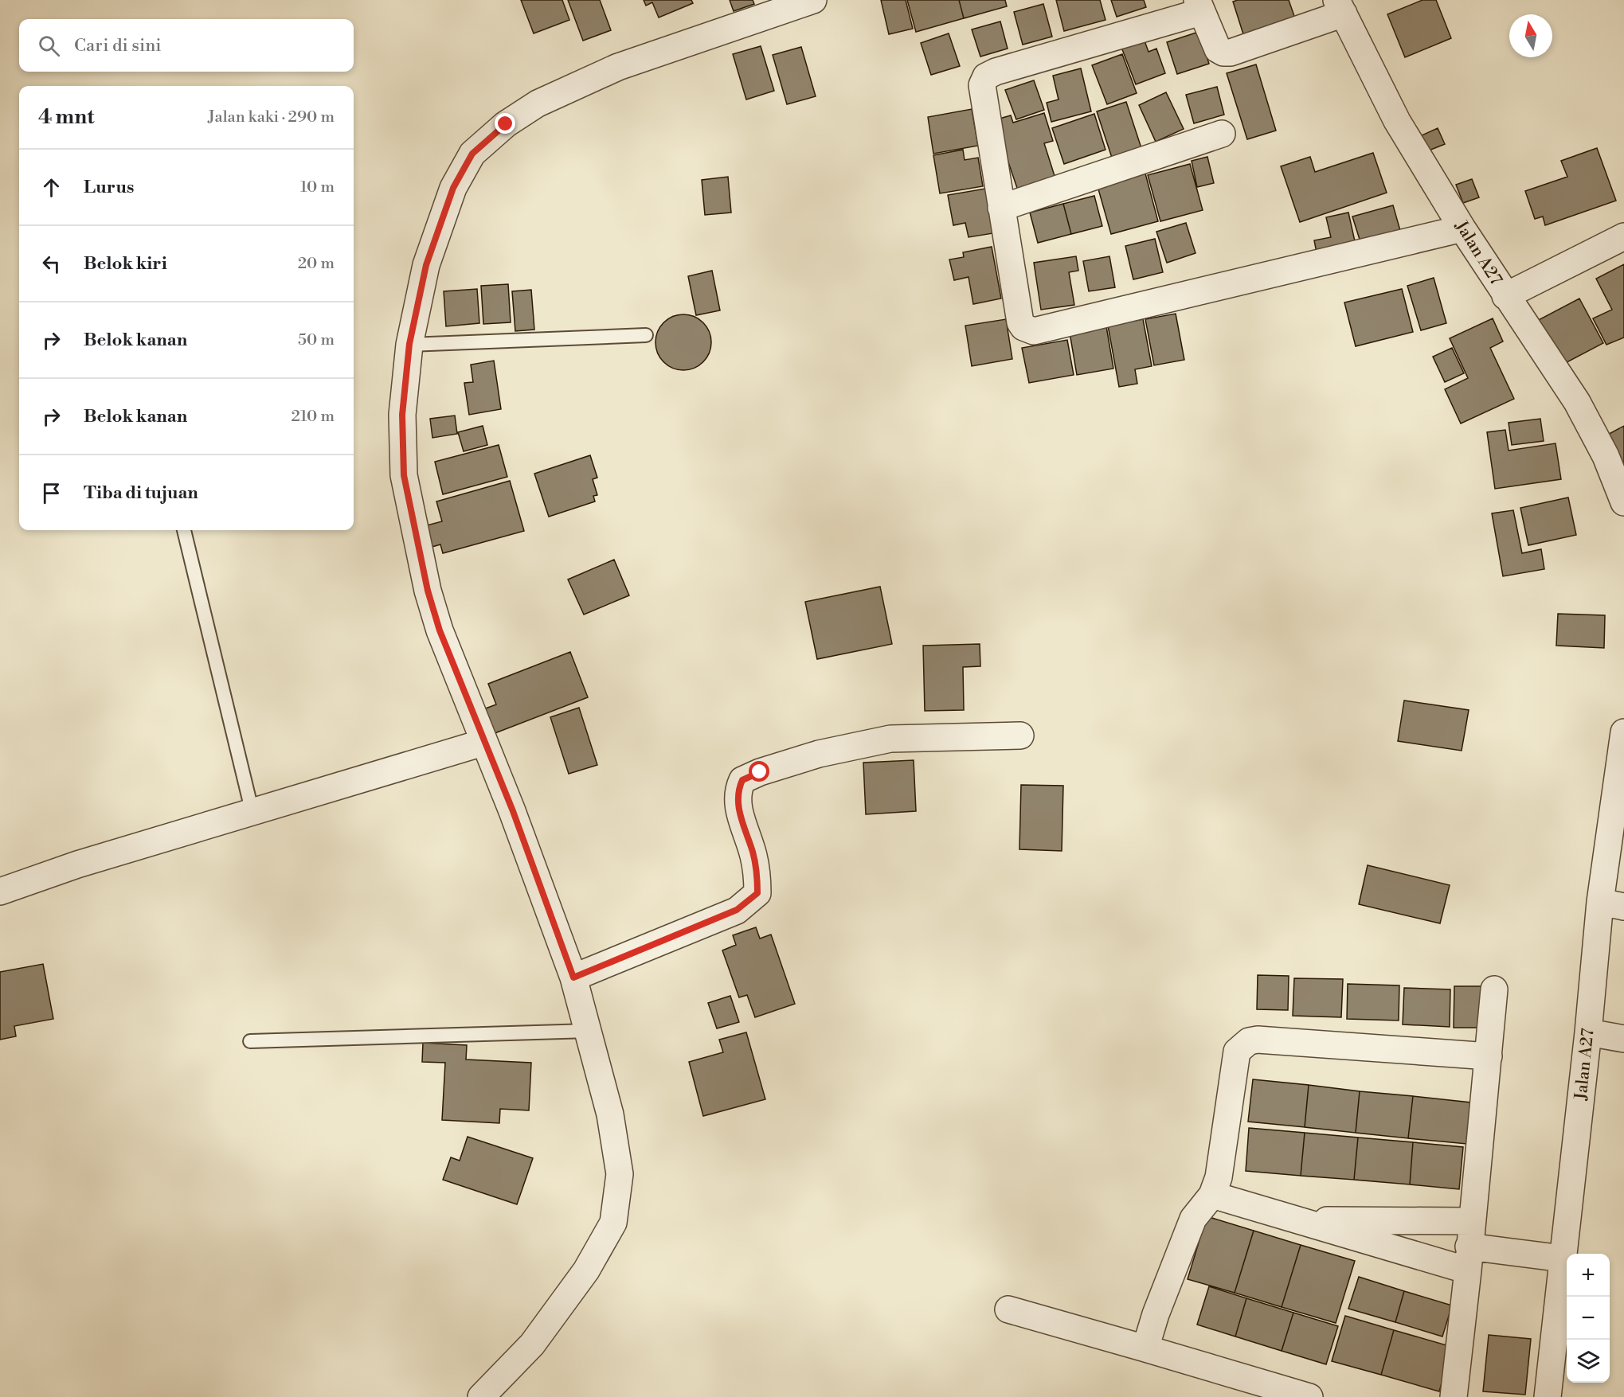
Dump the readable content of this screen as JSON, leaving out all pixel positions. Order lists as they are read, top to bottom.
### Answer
{
  "streets": {
    "street": ["Jalan A27"]
  },
  "north": "top",
  "page": {
    "search": "Cari di sini",
    "heading": ["4 mnt", "Jalan kaki · 290 m"],
    "list": [
      ["Lurus", "10 m"],
      ["Belok kiri", "20 m"],
      ["Belok kanan", "50 m"],
      ["Belok kanan", "210 m"],
      "Tiba di tujuan"
    ],
    "map_buttons": ["+", "−"]
  }
}
